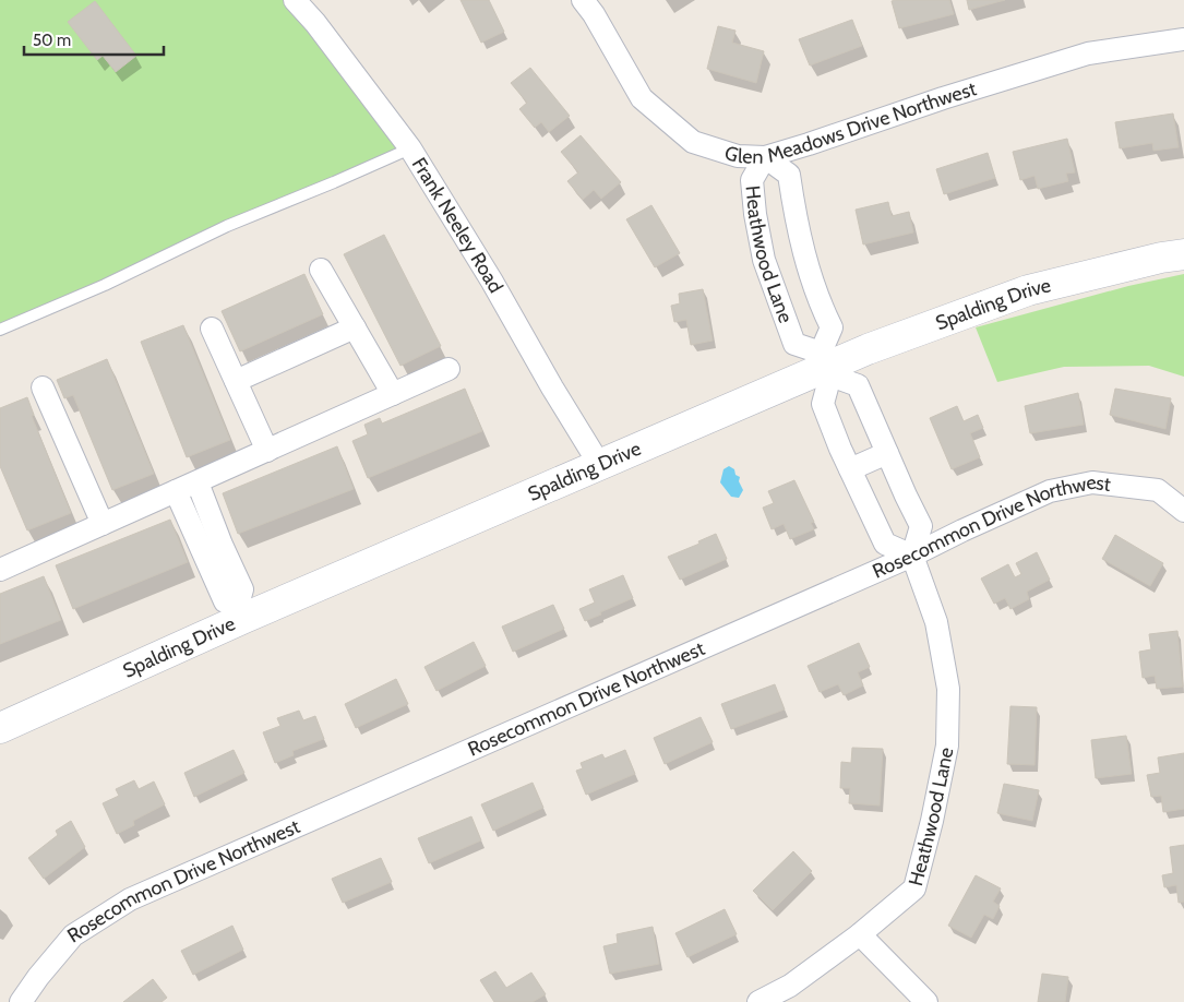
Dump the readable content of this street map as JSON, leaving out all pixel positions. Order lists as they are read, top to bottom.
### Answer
{
  "streets": {
    "main road": ["Spalding Drive"],
    "street": [
      "Glen Meadows Drive Northwest",
      "Frank Neeley Road",
      "Heathwood Lane",
      "Rosecommon Drive Northwest"
    ]
  },
  "crossings": [
    ["Glen Meadows Drive Northwest", "Heathwood Lane"],
    ["Frank Neeley Road", "Spalding Drive"],
    ["Heathwood Lane", "Spalding Drive"],
    ["Heathwood Lane", "Rosecommon Drive Northwest"]
  ],
  "scale_bar": "50 m"
}
